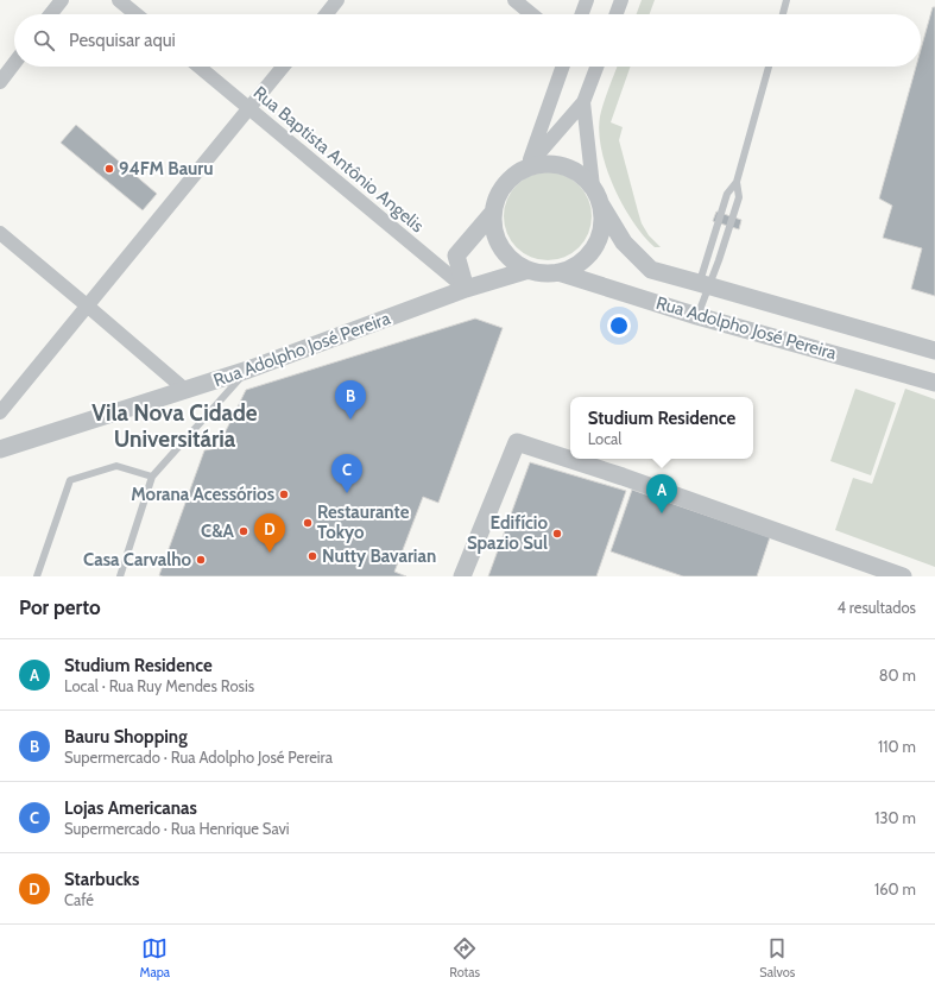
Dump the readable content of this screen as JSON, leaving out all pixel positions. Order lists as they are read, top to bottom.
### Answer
{
  "streets": {
    "street": ["Rua Baptista Antônio Angelis", "Rua Adolpho José Pereira"]
  },
  "crossings": [
    ["Rua Baptista Antônio Angelis", "Rua Adolpho José Pereira"]
  ],
  "districts": ["Vila Nova Cidade Universitária"],
  "places": [
    "94FM Bauru",
    "Morana Acessórios",
    "Restaurante Tokyo",
    "C&A",
    "Edifício Spazio Sul",
    "Nutty Bavarian",
    "Casa Carvalho"
  ],
  "page": {
    "search": "Pesquisar aqui",
    "pins": [
      "B",
      "C",
      "A",
      "D"
    ],
    "popup": ["Studium Residence", "Local"],
    "heading": ["Por perto", "4 resultados"],
    "list": [
      {
        "mark": "A",
        "name": "Studium Residence",
        "note": "Local · Rua Ruy Mendes Rosis",
        "value": "80 m"
      },
      {
        "mark": "B",
        "name": "Bauru Shopping",
        "note": "Supermercado · Rua Adolpho José Pereira",
        "value": "110 m"
      },
      {
        "mark": "C",
        "name": "Lojas Americanas",
        "note": "Supermercado · Rua Henrique Savi",
        "value": "130 m"
      },
      {
        "mark": "D",
        "name": "Starbucks",
        "note": "Café",
        "value": "160 m"
      }
    ],
    "nav": ["Mapa", "Rotas", "Salvos"]
  }
}
